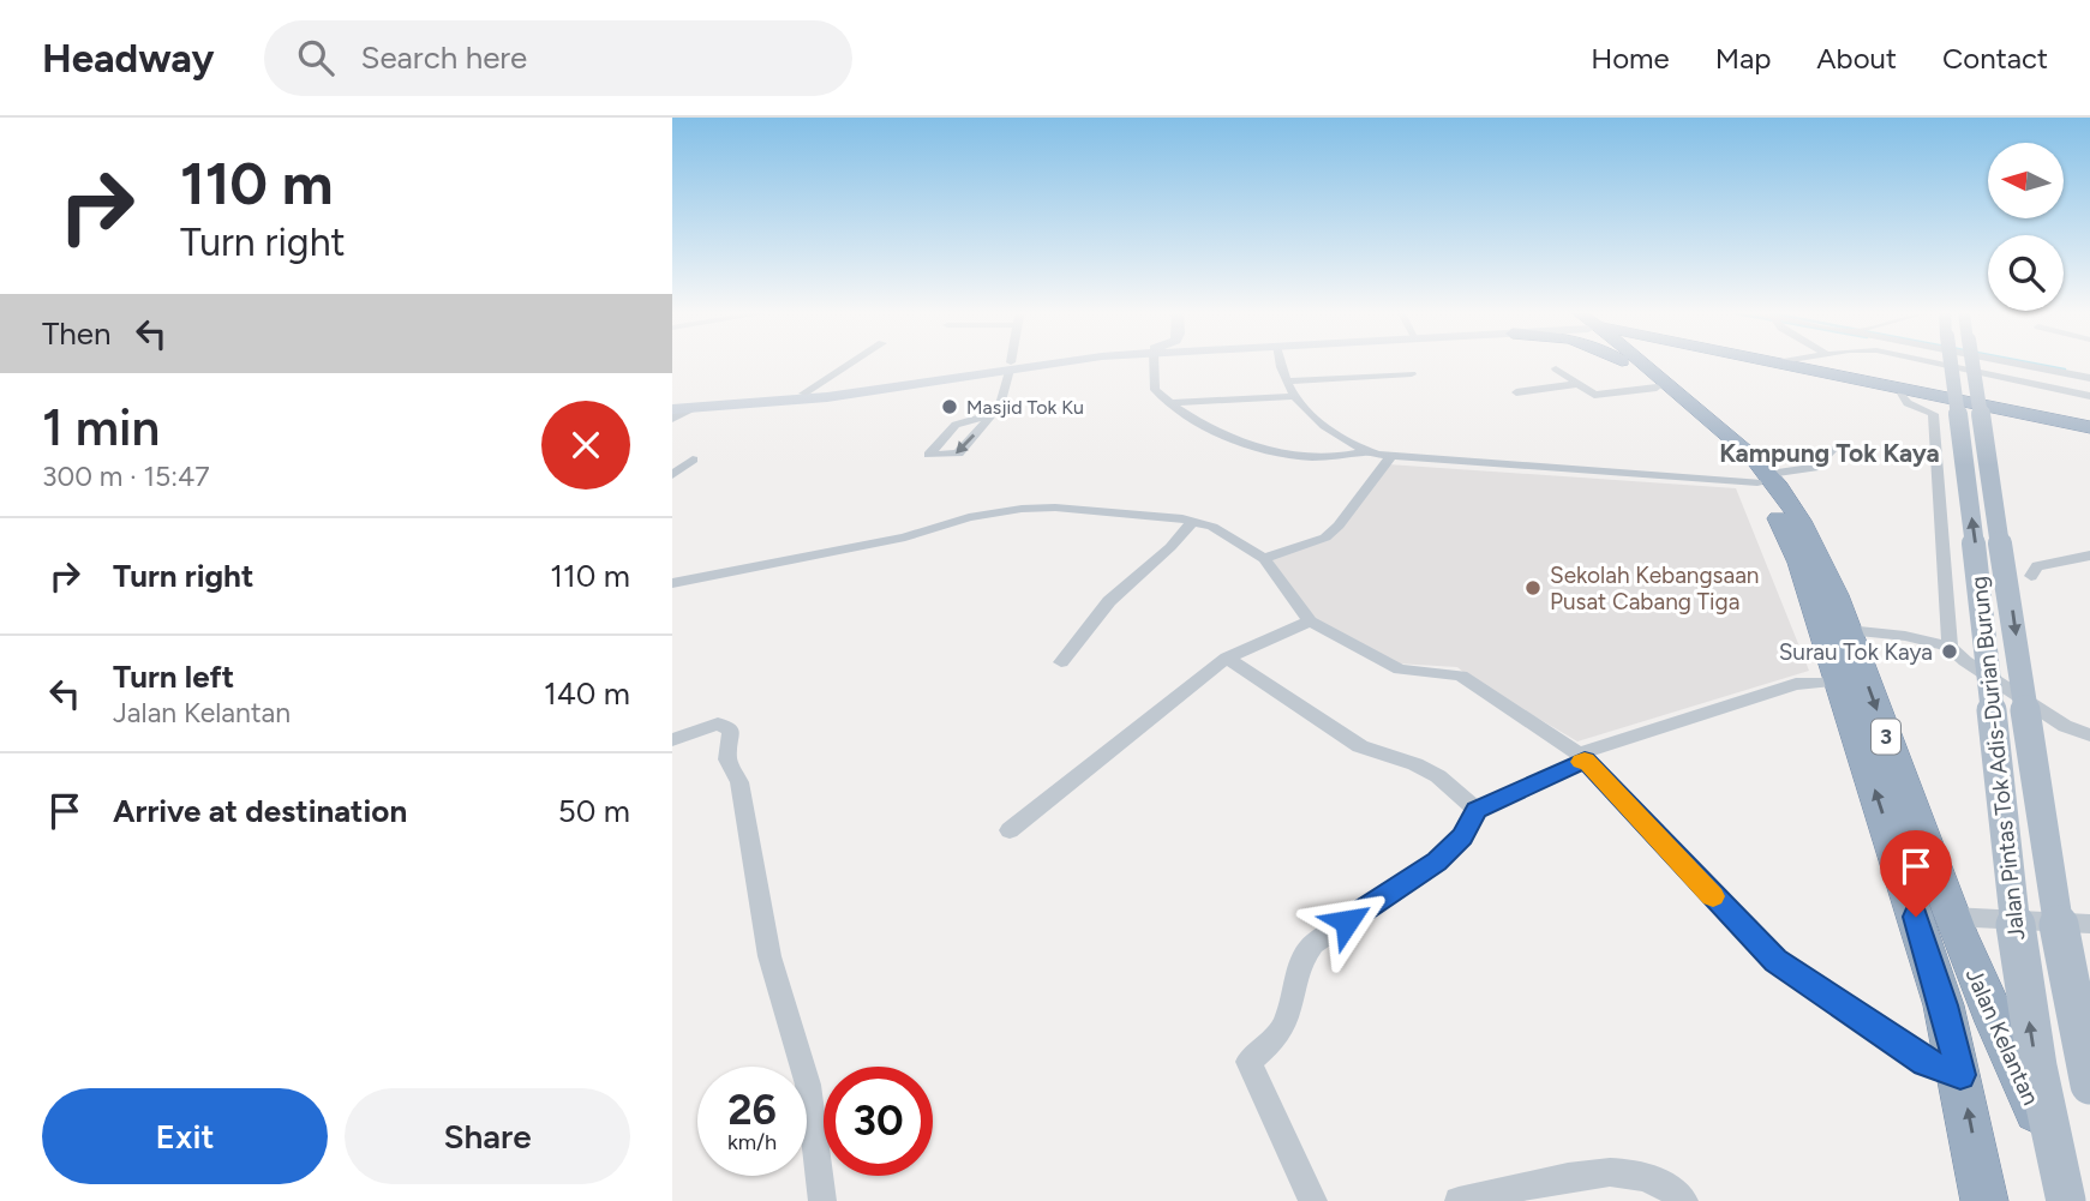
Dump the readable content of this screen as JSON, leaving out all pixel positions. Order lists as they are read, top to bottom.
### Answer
{
  "streets": {
    "highway": ["3", "Jalan Kelantan"],
    "main road": ["Jalan Pintas Tok Adis-Durian Burung"]
  },
  "districts": ["Kampung Tok Kaya"],
  "places": ["Masjid Tok Ku", "Sekolah Kebangsaan Pusat Cabang Tiga", "Surau Tok Kaya"],
  "north": "left",
  "page": {
    "header": "Headway",
    "search": "Search here",
    "nav": [
      "Home",
      "Map",
      "About",
      "Contact"
    ],
    "turn": ["110 m", "Turn right"],
    "then": "Then",
    "heading": ["1 min", "300 m · 15:47"],
    "list": [
      {
        "name": "Turn right",
        "value": "110 m"
      },
      {
        "name": "Turn left",
        "note": "Jalan Kelantan",
        "value": "140 m"
      },
      {
        "name": "Arrive at destination",
        "value": "50 m"
      }
    ],
    "speed": "26 km/h",
    "limit": "30",
    "buttons": ["Exit", "Share"]
  }
}
